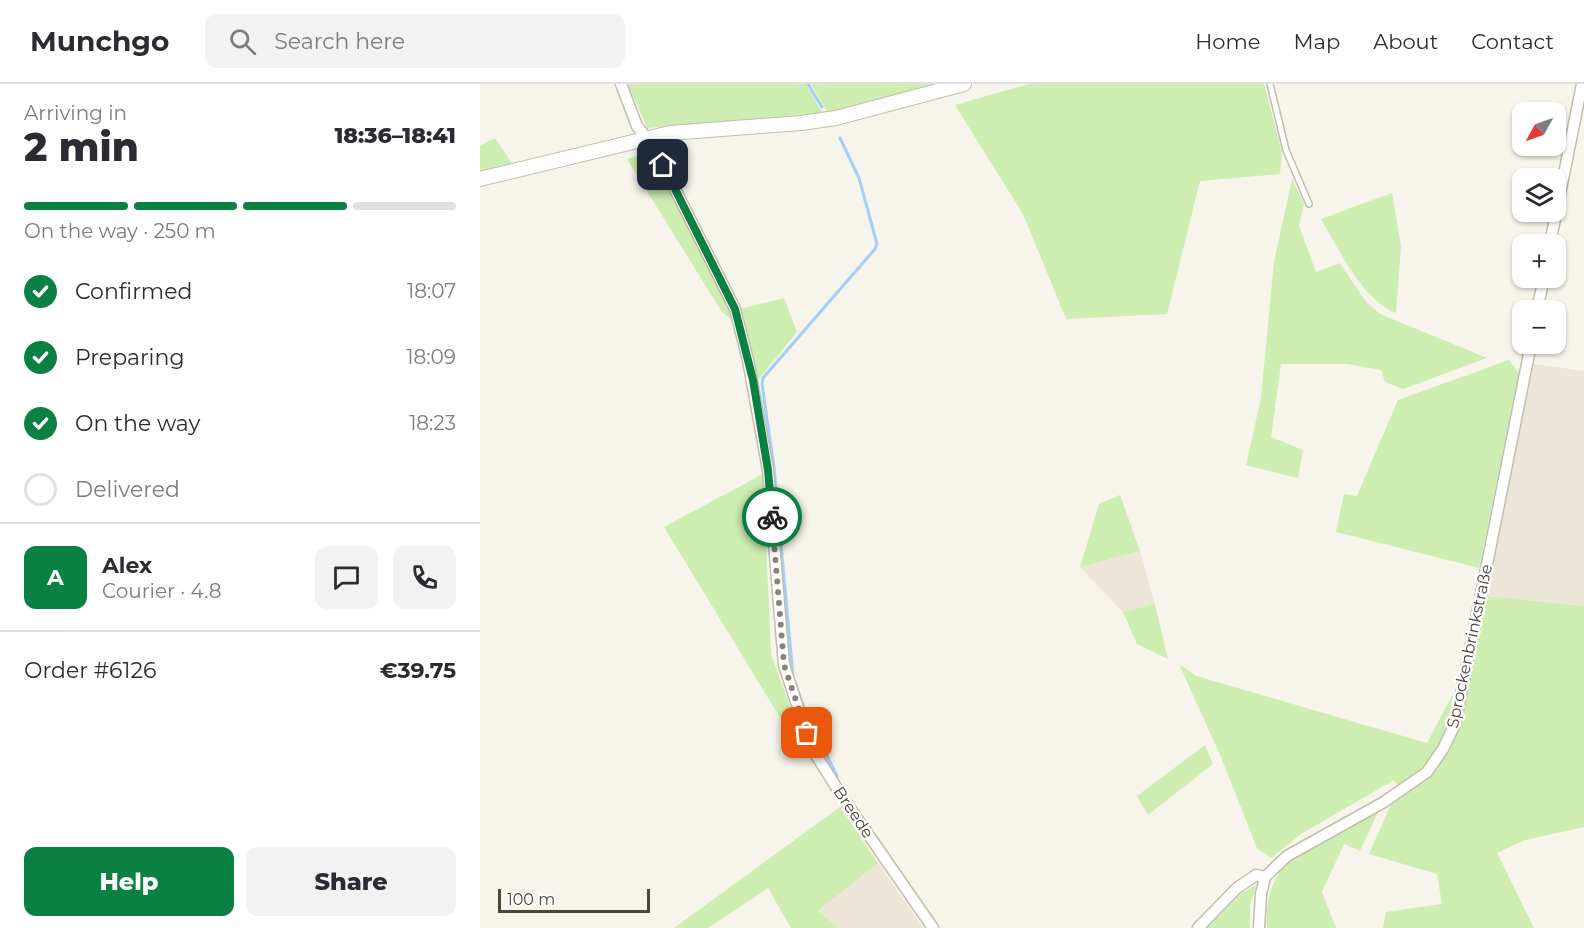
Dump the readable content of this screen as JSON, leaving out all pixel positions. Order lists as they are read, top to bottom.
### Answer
{
  "streets": {
    "street": ["Sprockenbrinkstraße", "Breede"]
  },
  "scale_bar": "100 m",
  "north": "bottom left",
  "page": {
    "header": "Munchgo",
    "search": "Search here",
    "nav": [
      "Home",
      "Map",
      "About",
      "Contact"
    ],
    "heading": ["2 min", "Arriving in", "18:36–18:41"],
    "panel": [
      "Alex",
      "Courier · 4.8",
      "Order #6126",
      "€39.75"
    ],
    "map_buttons": ["+", "−"],
    "bar": "On the way · 250 m",
    "list": [
      ["Confirmed", "18:07"],
      ["Preparing", "18:09"],
      ["On the way", "18:23"],
      "Delivered"
    ],
    "round": "A",
    "buttons": ["Help", "Share"],
    "scale": "100 m"
  }
}
